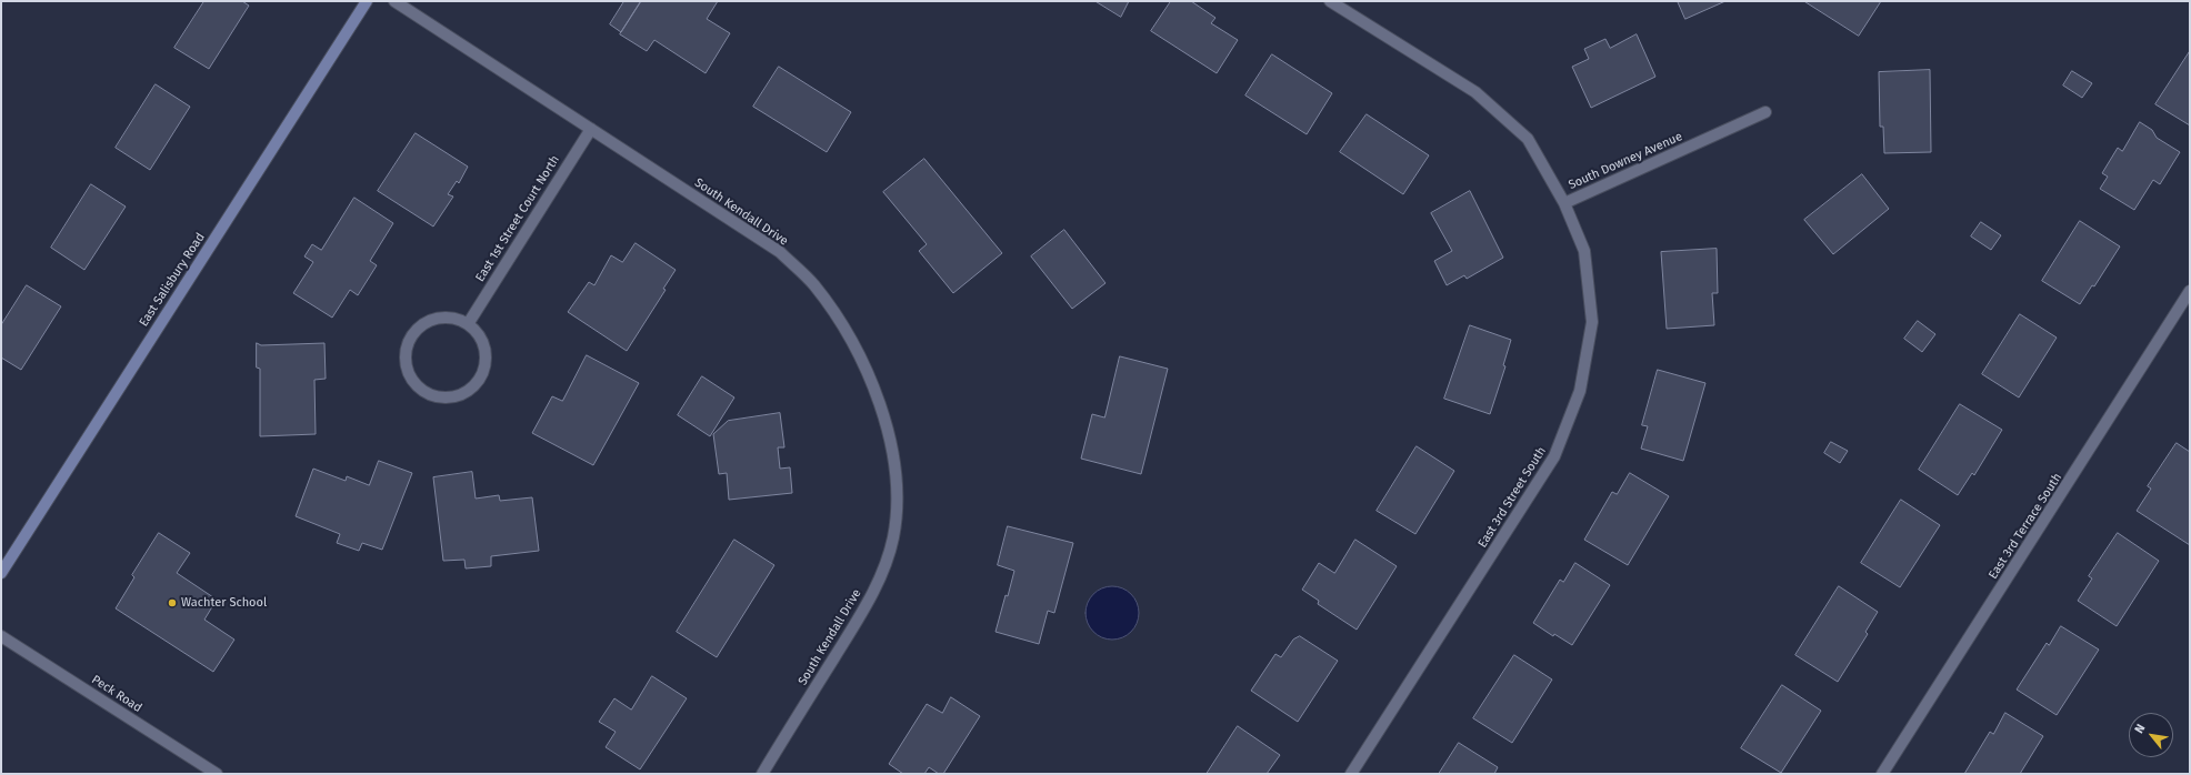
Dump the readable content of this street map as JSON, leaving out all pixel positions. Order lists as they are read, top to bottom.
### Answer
{
  "streets": {
    "street": [
      "South Downey Avenue",
      "South Kendall Drive",
      "East 1st Street Court North",
      "East Salisbury Road",
      "East 3rd Street South",
      "East 3rd Terrace South",
      "Peck Road"
    ]
  },
  "crossings": [
    ["South Downey Avenue", "East 3rd Street South"],
    ["South Kendall Drive", "East 1st Street Court North"]
  ],
  "places": ["Wachter School"],
  "north": "top left"
}
